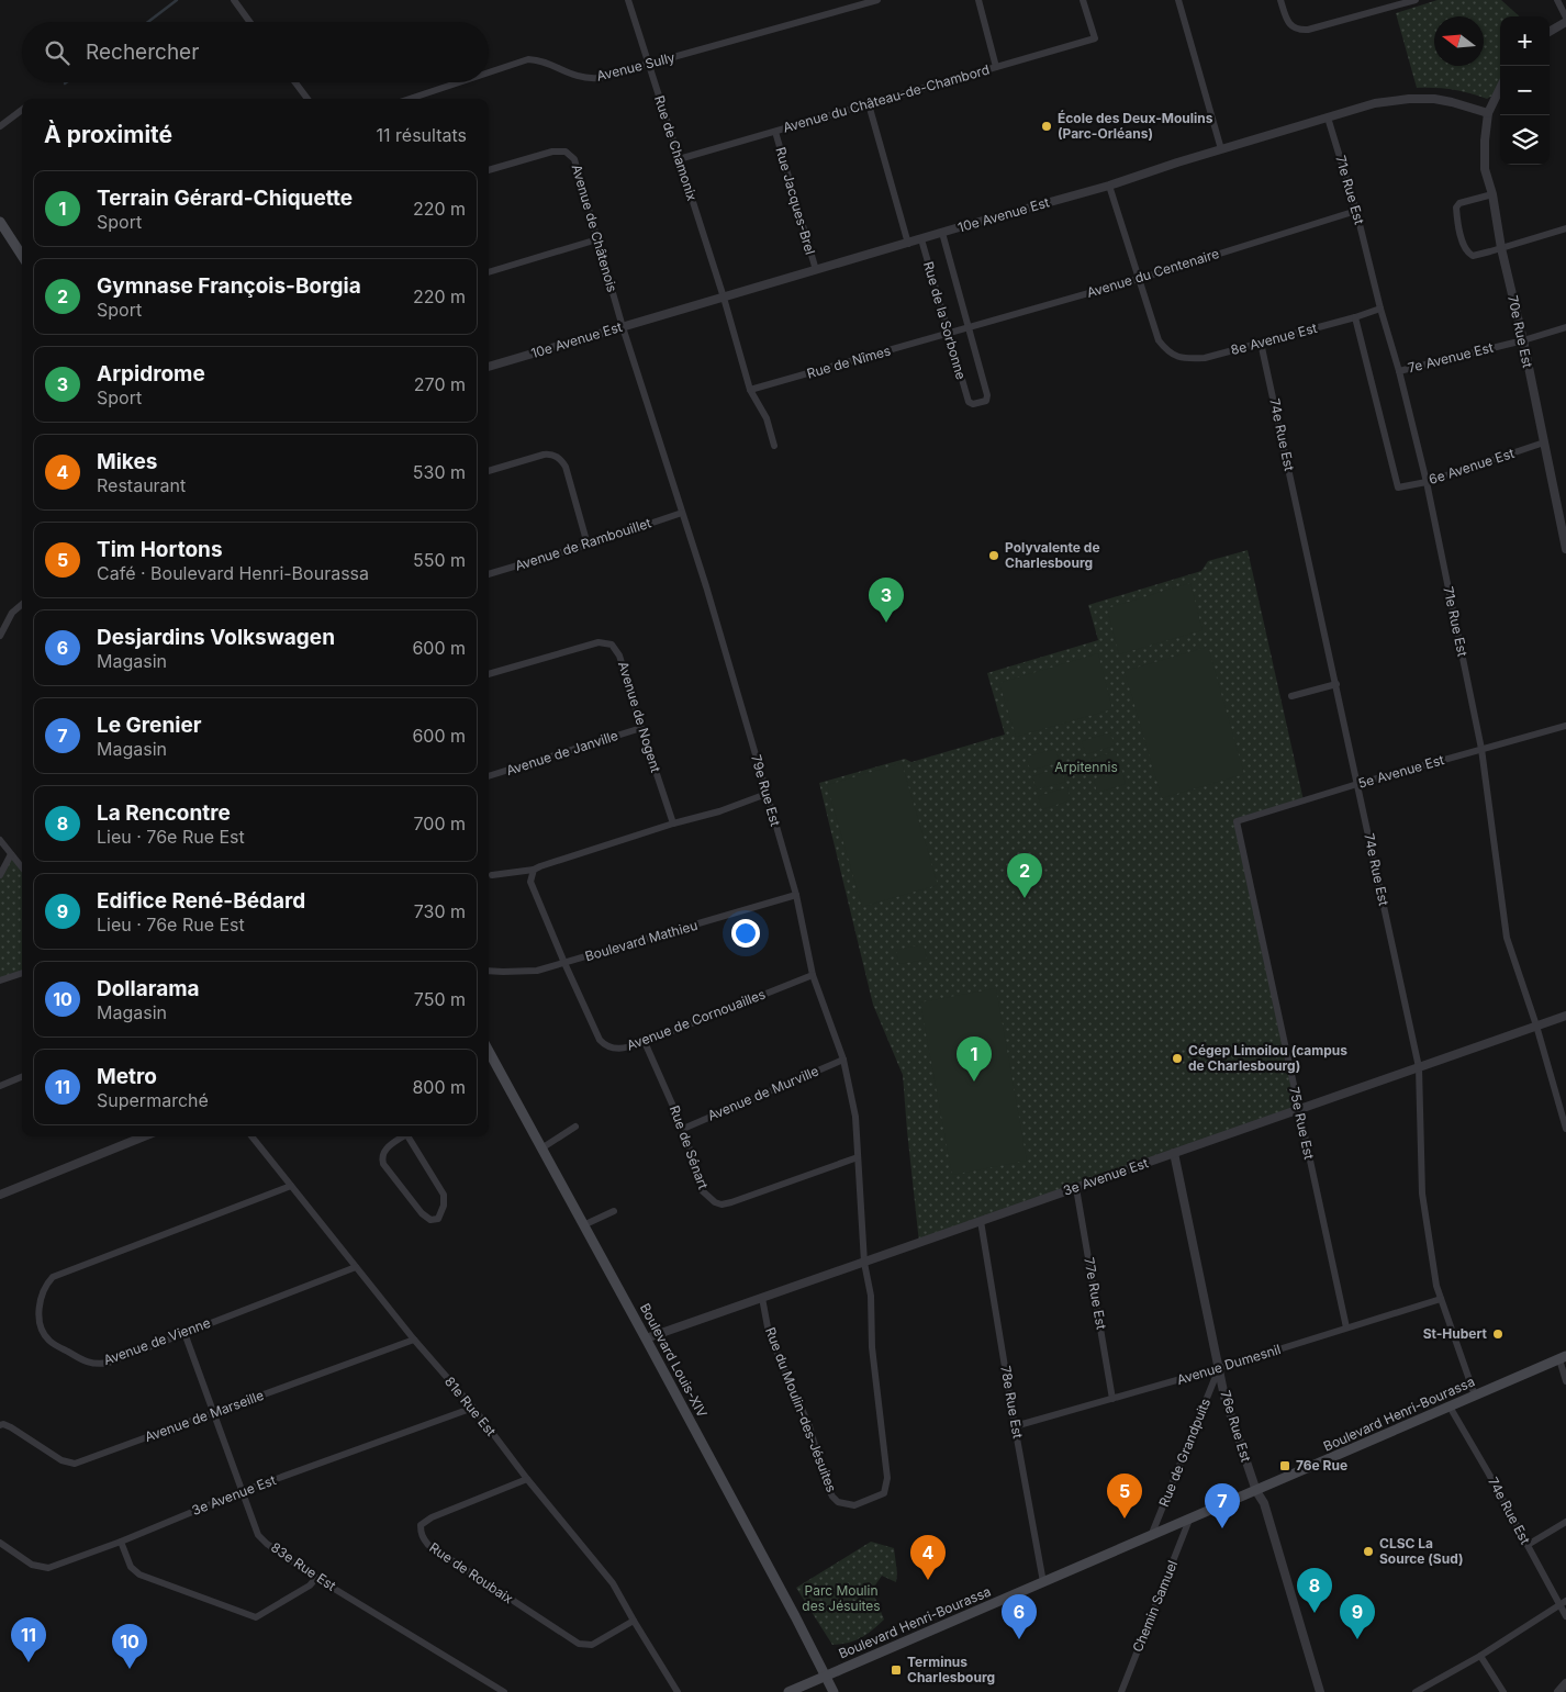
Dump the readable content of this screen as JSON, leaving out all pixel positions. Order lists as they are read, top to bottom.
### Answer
{
  "streets": {
    "main road": ["Boulevard Louis-XIV", "Boulevard Henri-Bourassa"],
    "street": [
      "Avenue Sully",
      "Avenue du Château-de-Chambord",
      "Rue de Chamonix",
      "71e Rue Est",
      "Rue Jacques-Brel",
      "10e Avenue Est",
      "Avenue de Châtenois",
      "Avenue du Centenaire",
      "Rue de la Sorbonne",
      "70e Rue Est",
      "8e Avenue Est",
      "7e Avenue Est",
      "Rue de Nîmes",
      "74e Rue Est",
      "6e Avenue Est",
      "Avenue de Rambouillet",
      "Avenue de Nogent",
      "Avenue de Janville",
      "5e Avenue Est",
      "79e Rue Est",
      "Boulevard Mathieu",
      "Avenue de Cornouailles",
      "Avenue de Murville",
      "75e Rue Est",
      "Rue de Sénart",
      "3e Avenue Est",
      "77e Rue Est",
      "Avenue de Vienne",
      "Avenue Dumesnil",
      "78e Rue Est",
      "81e Rue Est",
      "Rue du Moulin-des-Jésuites",
      "Avenue de Marseille",
      "76e Rue Est",
      "Rue de Grandpuits",
      "83e Rue Est",
      "Rue de Roubaix",
      "Chemin Samuel"
    ]
  },
  "crossings": [
    ["Avenue Sully", "Rue de Chamonix"],
    ["Avenue du Château-de-Chambord", "Rue de Chamonix"],
    ["Avenue du Château-de-Chambord", "Rue Jacques-Brel"],
    ["Rue de Chamonix", "10e Avenue Est"],
    ["71e Rue Est", "10e Avenue Est"],
    ["71e Rue Est", "Avenue du Centenaire"],
    ["71e Rue Est", "8e Avenue Est"],
    ["71e Rue Est", "7e Avenue Est"],
    ["71e Rue Est", "6e Avenue Est"],
    ["71e Rue Est", "5e Avenue Est"],
    ["71e Rue Est", "3e Avenue Est"],
    ["Rue Jacques-Brel", "10e Avenue Est"],
    ["10e Avenue Est", "Avenue de Châtenois"],
    ["10e Avenue Est", "Rue de la Sorbonne"],
    ["10e Avenue Est", "70e Rue Est"],
    ["10e Avenue Est", "79e Rue Est"],
    ["Avenue de Châtenois", "79e Rue Est"],
    ["Avenue du Centenaire", "Rue de la Sorbonne"],
    ["Avenue du Centenaire", "8e Avenue Est"],
    ["Avenue du Centenaire", "Rue de Nîmes"],
    ["Rue de la Sorbonne", "Rue de Nîmes"],
    ["70e Rue Est", "7e Avenue Est"],
    ["70e Rue Est", "6e Avenue Est"],
    ["8e Avenue Est", "74e Rue Est"],
    ["8e Avenue Est", "6e Avenue Est"],
    ["74e Rue Est", "5e Avenue Est"],
    ["74e Rue Est", "3e Avenue Est"],
    ["74e Rue Est", "Avenue Dumesnil"],
    ["74e Rue Est", "Boulevard Henri-Bourassa"],
    ["Avenue de Rambouillet", "79e Rue Est"],
    ["Avenue de Nogent", "Avenue de Janville"],
    ["5e Avenue Est", "75e Rue Est"],
    ["79e Rue Est", "Boulevard Mathieu"],
    ["79e Rue Est", "Avenue de Cornouailles"],
    ["79e Rue Est", "Avenue de Murville"],
    ["79e Rue Est", "Rue de Sénart"],
    ["79e Rue Est", "3e Avenue Est"],
    ["79e Rue Est", "Rue du Moulin-des-Jésuites"],
    ["Boulevard Mathieu", "Avenue de Cornouailles"],
    ["Avenue de Cornouailles", "Rue de Sénart"],
    ["Avenue de Murville", "Rue de Sénart"],
    ["75e Rue Est", "3e Avenue Est"],
    ["75e Rue Est", "Avenue Dumesnil"],
    ["3e Avenue Est", "77e Rue Est"],
    ["3e Avenue Est", "Boulevard Louis-XIV"],
    ["3e Avenue Est", "78e Rue Est"],
    ["3e Avenue Est", "81e Rue Est"],
    ["3e Avenue Est", "Rue du Moulin-des-Jésuites"],
    ["3e Avenue Est", "76e Rue Est"],
    ["3e Avenue Est", "83e Rue Est"],
    ["77e Rue Est", "Avenue Dumesnil"],
    ["Avenue de Vienne", "81e Rue Est"],
    ["Avenue de Vienne", "83e Rue Est"],
    ["Boulevard Louis-XIV", "Boulevard Henri-Bourassa"],
    ["Avenue Dumesnil", "78e Rue Est"],
    ["Avenue Dumesnil", "76e Rue Est"],
    ["Avenue Dumesnil", "Rue de Grandpuits"],
    ["78e Rue Est", "Boulevard Henri-Bourassa"],
    ["81e Rue Est", "Avenue de Marseille"],
    ["81e Rue Est", "Rue de Roubaix"],
    ["Boulevard Henri-Bourassa", "76e Rue Est"],
    ["Boulevard Henri-Bourassa", "Rue de Grandpuits"],
    ["Boulevard Henri-Bourassa", "Chemin Samuel"],
    ["Avenue de Marseille", "83e Rue Est"],
    ["76e Rue Est", "Rue de Grandpuits"]
  ],
  "parks": ["Arpitennis", "Parc Moulin des Jésuites"],
  "places": {
    "other": [
      "École des Deux-Moulins (Parc-Orléans)",
      "Polyvalente de Charlesbourg",
      "Cégep Limoilou (campus de Charlesbourg)",
      "St-Hubert",
      "CLSC La Source (Sud)"
    ],
    "transit": ["76e Rue", "Terminus Charlesbourg"]
  },
  "north": "left",
  "page": {
    "map_buttons": ["+", "−"],
    "search": "Rechercher",
    "heading": ["À proximité", "11 résultats"],
    "list": [
      {
        "mark": "1",
        "name": "Terrain Gérard-Chiquette",
        "note": "Sport",
        "value": "220 m"
      },
      {
        "mark": "2",
        "name": "Gymnase François-Borgia",
        "note": "Sport",
        "value": "220 m"
      },
      {
        "mark": "3",
        "name": "Arpidrome",
        "note": "Sport",
        "value": "270 m"
      },
      {
        "mark": "4",
        "name": "Mikes",
        "note": "Restaurant",
        "value": "530 m"
      },
      {
        "mark": "5",
        "name": "Tim Hortons",
        "note": "Café · Boulevard Henri-Bourassa",
        "value": "550 m"
      },
      {
        "mark": "6",
        "name": "Desjardins Volkswagen",
        "note": "Magasin",
        "value": "600 m"
      },
      {
        "mark": "7",
        "name": "Le Grenier",
        "note": "Magasin",
        "value": "600 m"
      },
      {
        "mark": "8",
        "name": "La Rencontre",
        "note": "Lieu · 76e Rue Est",
        "value": "700 m"
      },
      {
        "mark": "9",
        "name": "Edifice René-Bédard",
        "note": "Lieu · 76e Rue Est",
        "value": "730 m"
      },
      {
        "mark": "10",
        "name": "Dollarama",
        "note": "Magasin",
        "value": "750 m"
      },
      {
        "mark": "11",
        "name": "Metro",
        "note": "Supermarché",
        "value": "800 m"
      }
    ],
    "pins": [
      "3",
      "2",
      "1",
      "5",
      "7",
      "4",
      "8",
      "6",
      "9",
      "11",
      "10"
    ]
  }
}
